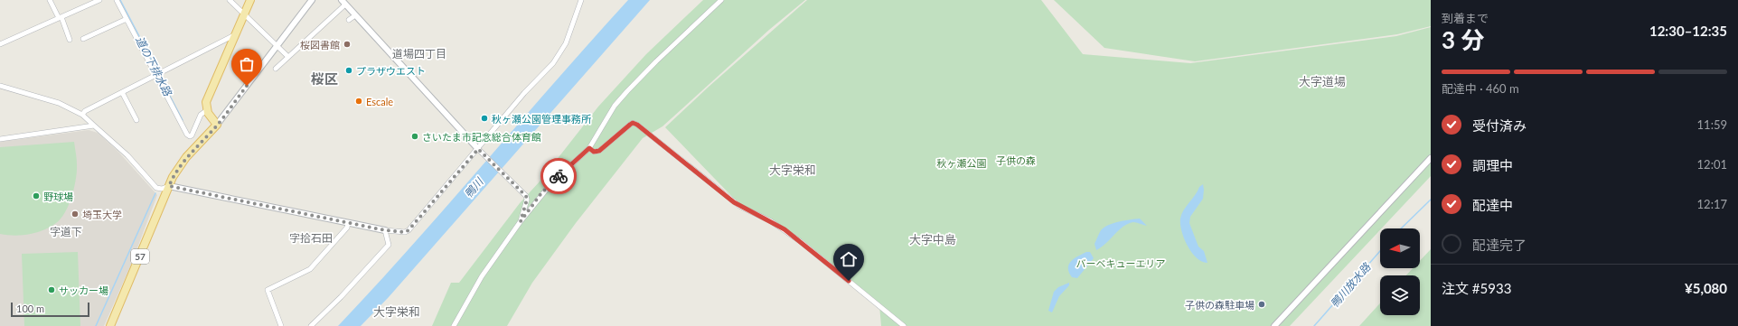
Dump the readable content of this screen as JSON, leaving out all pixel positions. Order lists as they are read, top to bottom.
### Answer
{
  "streets": {
    "main road": ["57"]
  },
  "districts": [
    "道場四丁目",
    "桜区",
    "大字道場",
    "大字栄和",
    "字道下",
    "字拾石田",
    "大字中島",
    "大字栄和"
  ],
  "water": ["道の下排水路", "鴨川", "鴨川放水路"],
  "parks": ["子供の森", "秋ヶ瀬公園", "バーベキューエリア"],
  "places": [
    "桜図書館",
    "プラザウエスト",
    "Escale",
    "秋ヶ瀬公園管理事務所",
    "さいたま市記念総合体育館",
    "野球場",
    "埼玉大学",
    "サッカー場",
    "子供の森駐車場"
  ],
  "scale_bar": "100 m",
  "north": "left",
  "page": {
    "heading": ["3 分", "到着まで", "12:30–12:35"],
    "panel": ["注文 #5933", "¥5,080"],
    "bar": "配達中 · 460 m",
    "list": [
      ["受付済み", "11:59"],
      ["調理中", "12:01"],
      ["配達中", "12:17"],
      "配達完了"
    ],
    "scale": "100 m"
  }
}
